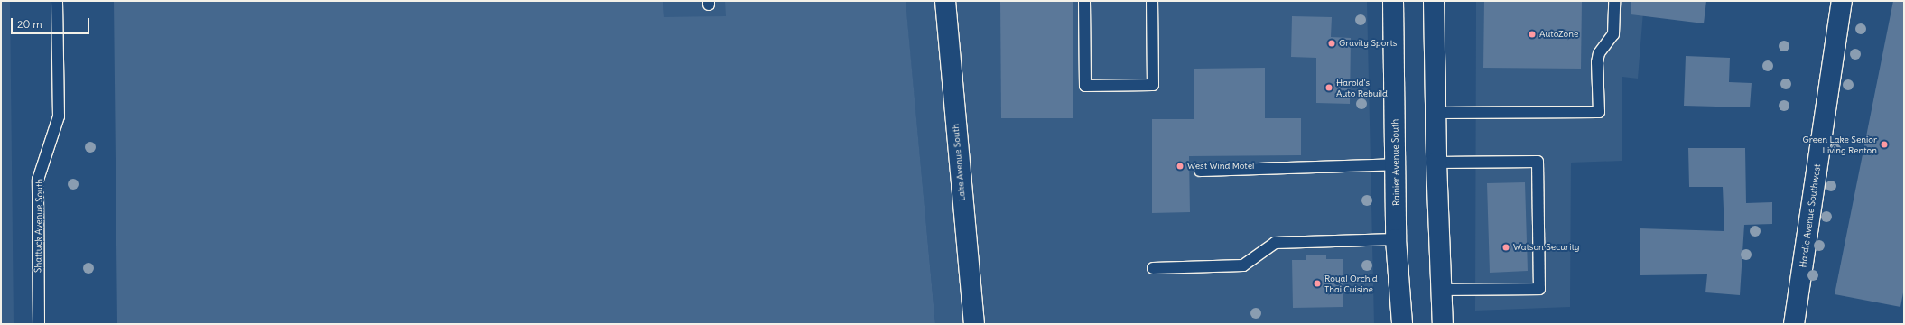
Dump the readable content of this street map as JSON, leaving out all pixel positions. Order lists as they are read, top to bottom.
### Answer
{
  "streets": {
    "main road": ["Lake Avenue South", "Rainier Avenue South", "Hardie Avenue Southwest"],
    "lane": ["Shattuck Avenue South"]
  },
  "places": [
    "AutoZone",
    "Gravity Sports",
    "Harold's Auto Rebuild",
    "Green Lake Senior Living Renton",
    "West Wind Motel",
    "Watson Security",
    "Royal Orchid Thai Cuisine"
  ],
  "scale_bar": "20 m"
}
